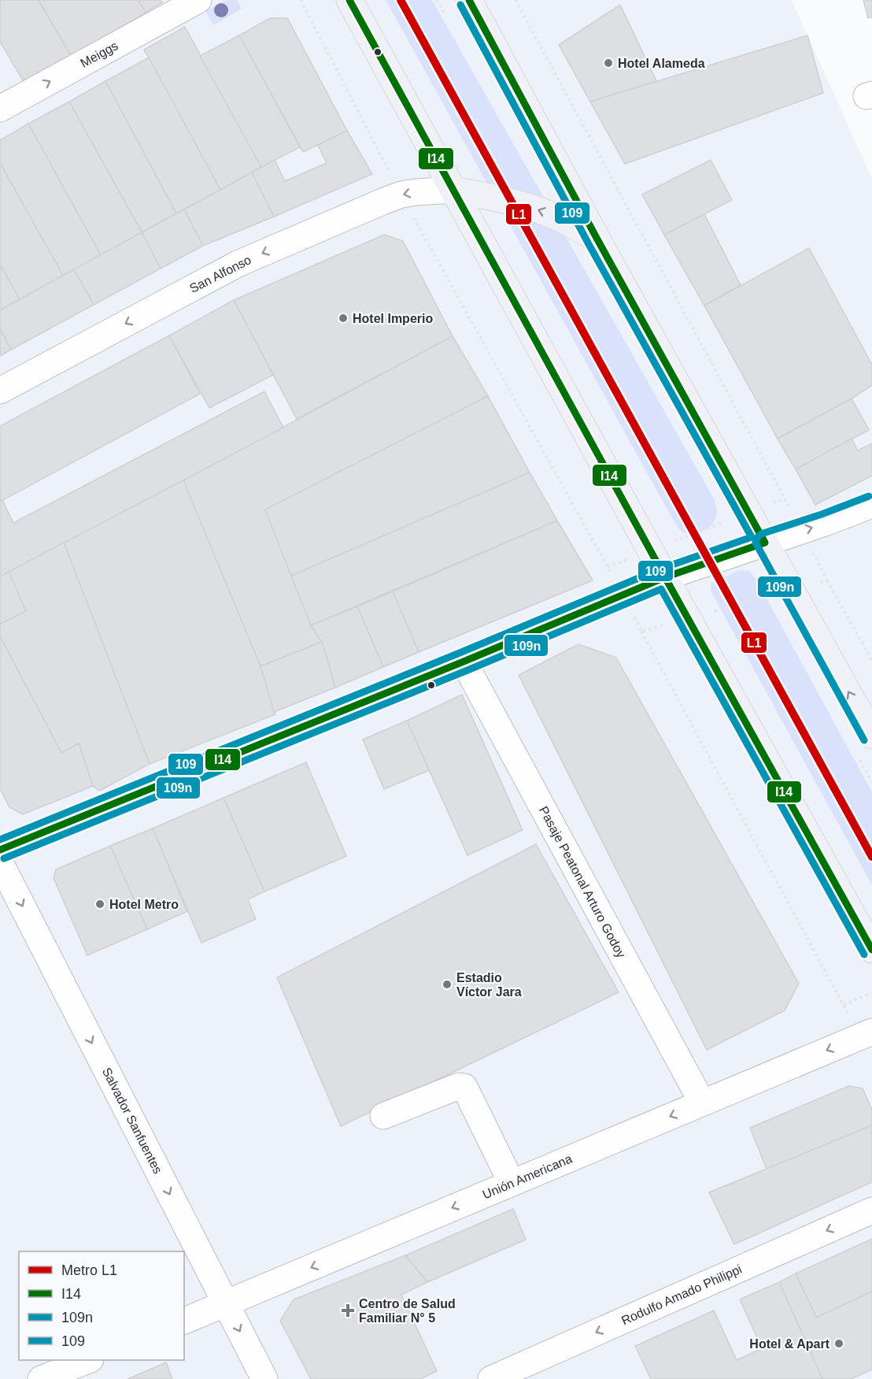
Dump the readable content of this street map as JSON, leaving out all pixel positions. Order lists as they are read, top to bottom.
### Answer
{
  "streets": {
    "street": [
      "Meiggs",
      "San Alfonso",
      "Pasaje Peatonal Arturo Godoy",
      "Salvador Sanfuentes",
      "Unión Americana",
      "Rodulfo Amado Philippi"
    ]
  },
  "crossings": [
    ["Pasaje Peatonal Arturo Godoy", "Unión Americana"],
    ["Salvador Sanfuentes", "Unión Americana"]
  ],
  "one_way": [
    "Meiggs",
    "San Alfonso",
    "Salvador Sanfuentes",
    "Unión Americana",
    "Rodulfo Amado Philippi"
  ],
  "places": {
    "other": [
      "Hotel Alameda",
      "Hotel Imperio",
      "Hotel Metro",
      "Estadio Víctor Jara",
      "Hotel & Apart"
    ],
    "health": ["Centro de Salud Familiar N° 5"]
  },
  "lines": [
    "metro line L1",
    "transit line I14",
    "transit line 109",
    "transit line 109n"
  ],
  "legend": [
    "Metro L1",
    "I14",
    "109n",
    "109"
  ]
}
